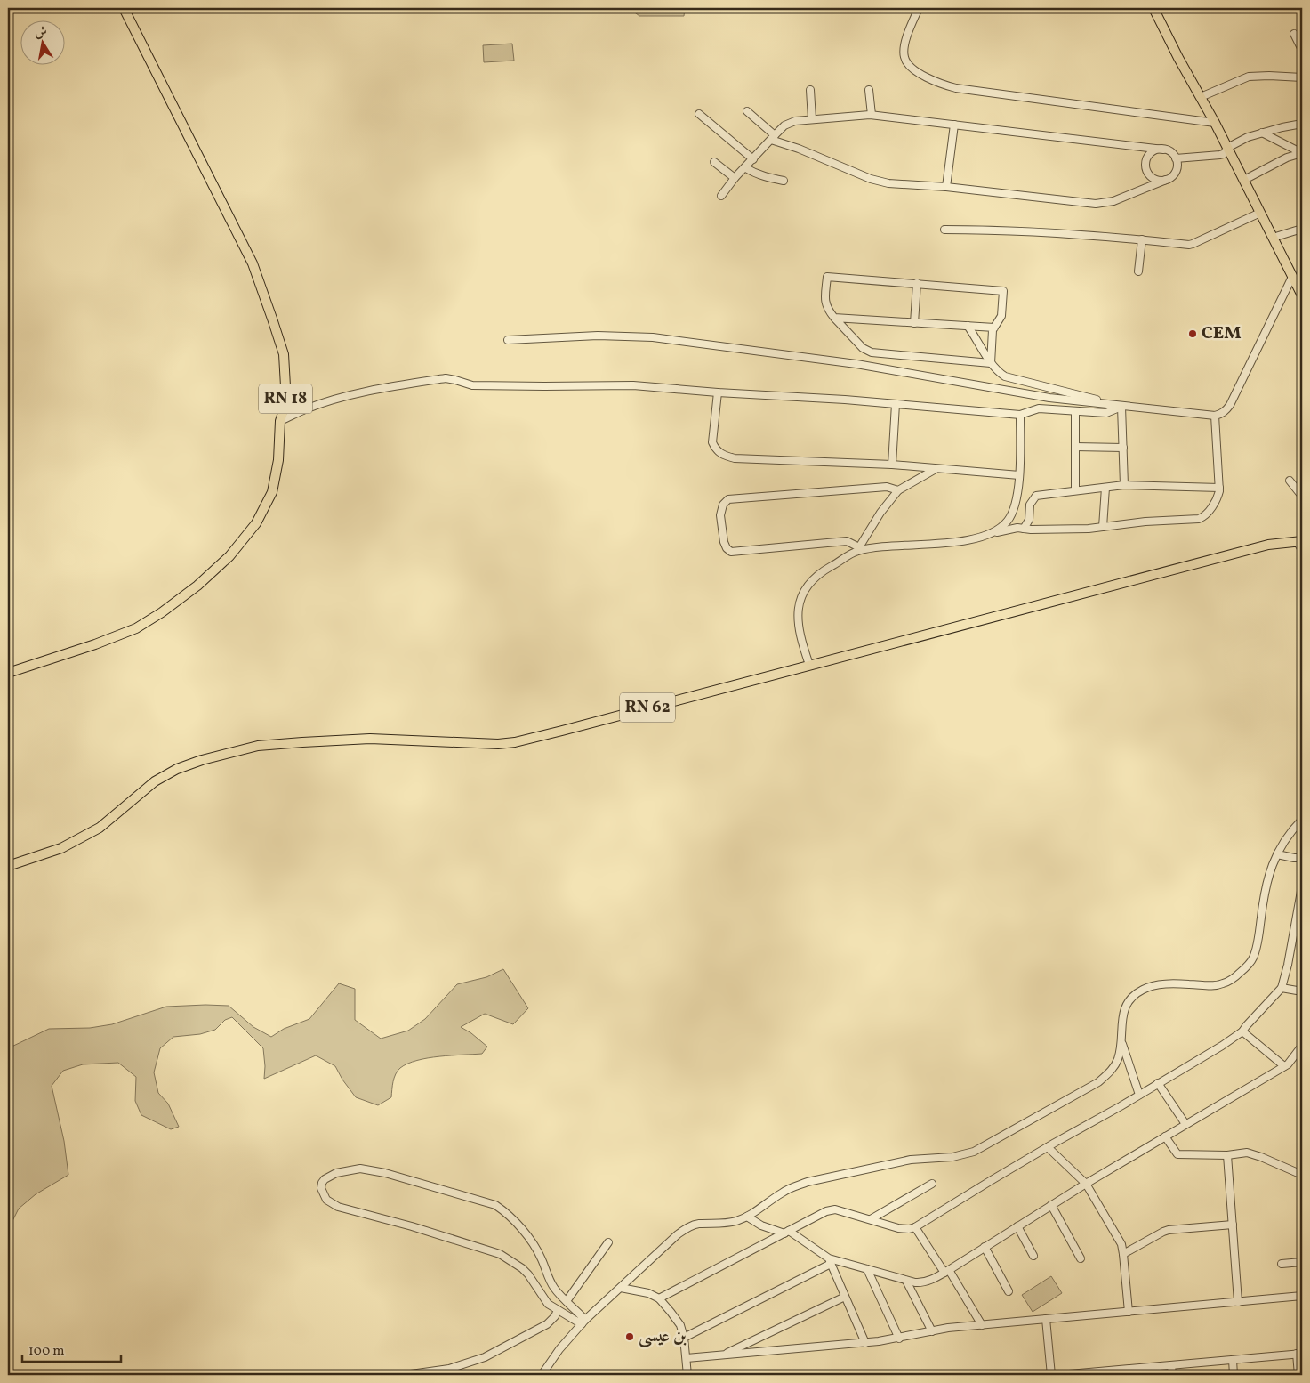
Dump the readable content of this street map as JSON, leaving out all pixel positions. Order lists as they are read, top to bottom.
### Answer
{
  "streets": {
    "main road": ["RN 18", "RN 62"]
  },
  "places": ["CEM", "بن عيسى"],
  "scale_bar": "100 m",
  "north": "top"
}
